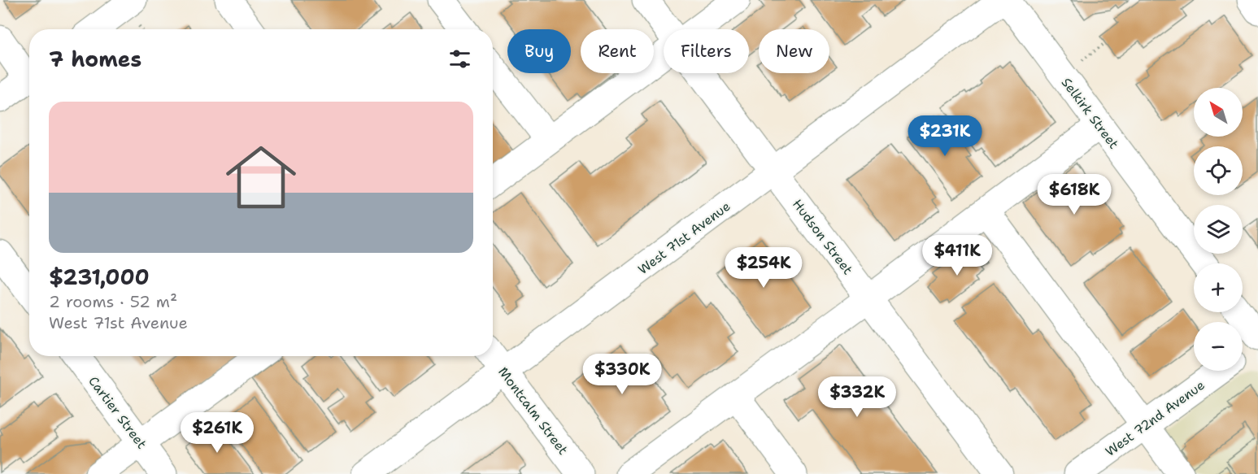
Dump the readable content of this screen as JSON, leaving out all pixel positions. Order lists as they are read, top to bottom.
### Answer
{
  "streets": {
    "main road": [
      "Selkirk Street",
      "Hudson Street",
      "West 71st Avenue",
      "Montcalm Street",
      "Cartier Street",
      "West 72nd Avenue"
    ]
  },
  "crossings": [
    ["Hudson Street", "West 71st Avenue"],
    ["West 71st Avenue", "Montcalm Street"]
  ],
  "north": "top left",
  "page": {
    "chip": [
      "Buy",
      "Rent",
      "Filters",
      "New"
    ],
    "heading": "7 homes",
    "map_buttons": ["+", "−"],
    "list": [
      {
        "name": "$231,000",
        "note": "2 rooms · 52 m² · West 71st Avenue"
      }
    ],
    "price": [
      "$231K",
      "$618K",
      "$411K",
      "$254K",
      "$330K",
      "$332K",
      "$261K"
    ]
  }
}
